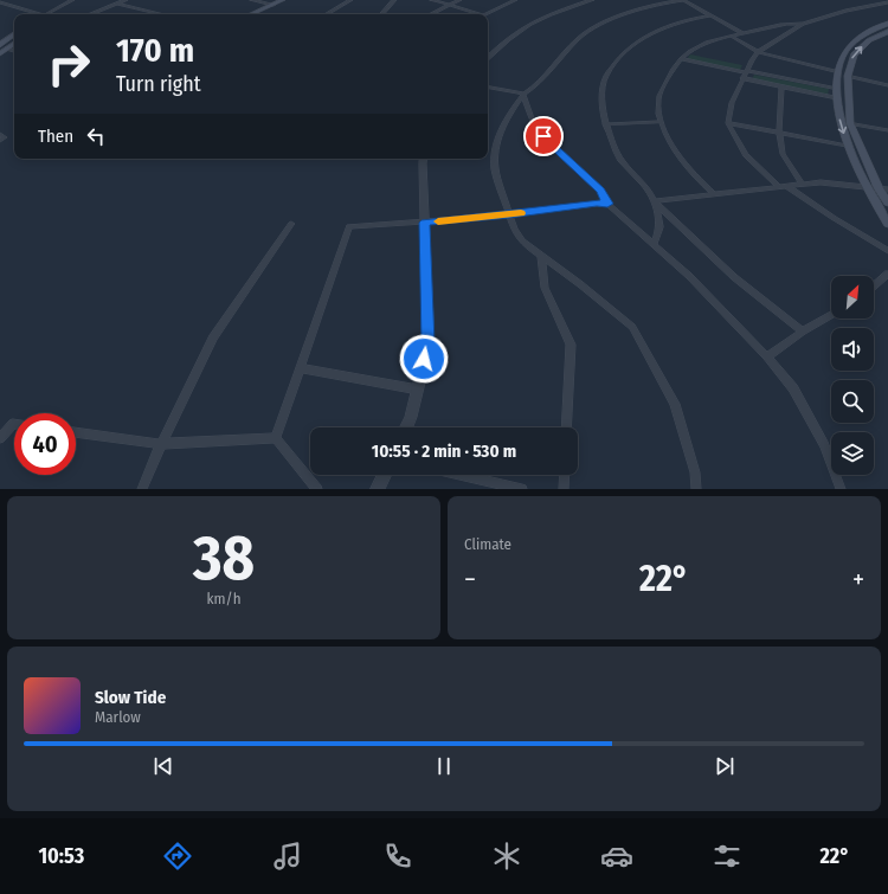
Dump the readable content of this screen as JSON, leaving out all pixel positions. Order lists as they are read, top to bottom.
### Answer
{
  "north": "top right",
  "page": {
    "turn": ["170 m", "Turn right"],
    "then": "Then",
    "limit": "40",
    "trip": "10:55 · 2 min · 530 m",
    "tile": [
      ["38", "km/h"],
      "Climate"
    ],
    "heat": ["−", "22°", "+"],
    "song": ["Slow Tide", "Marlow"],
    "tabs": ["10:53", "22°"]
  }
}
